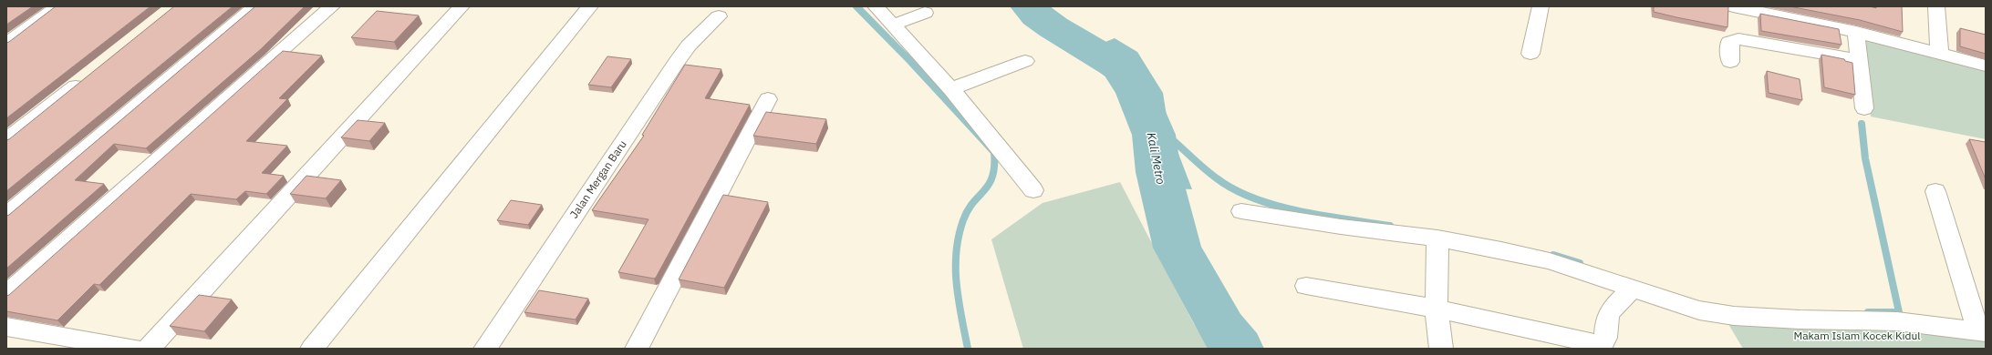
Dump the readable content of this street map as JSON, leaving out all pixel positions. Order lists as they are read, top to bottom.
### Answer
{
  "streets": {
    "street": ["Jalan Mergan Baru"]
  },
  "water": ["Kali Metro"],
  "parks": ["Makam Islam Kocek Kidul"]
}
